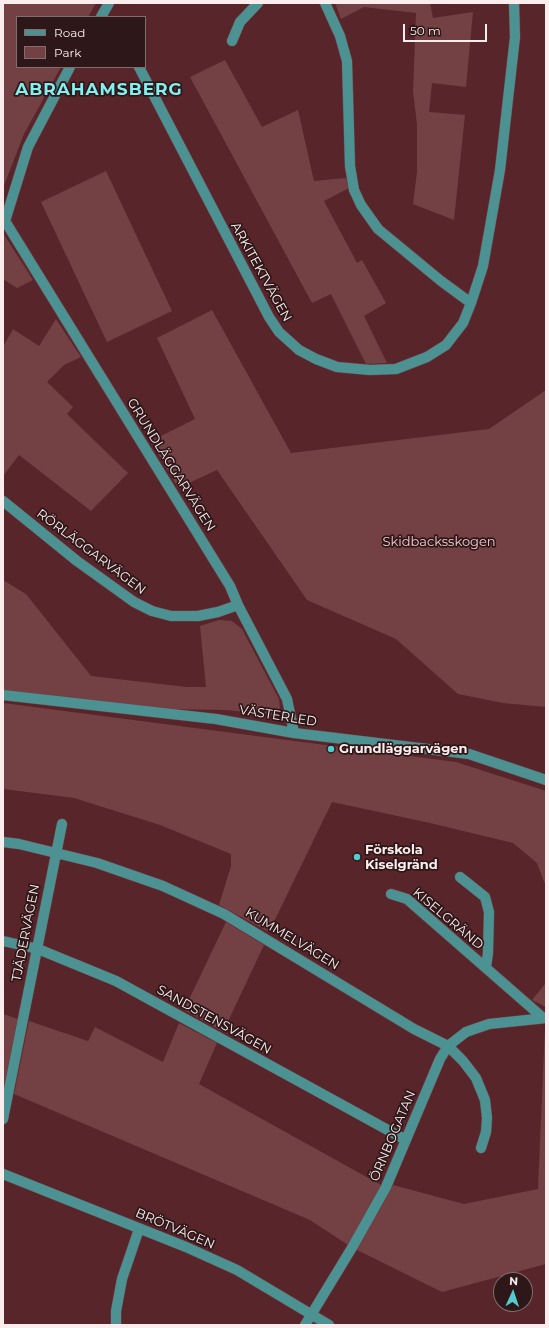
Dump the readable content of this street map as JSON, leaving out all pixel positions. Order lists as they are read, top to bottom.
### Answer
{
  "streets": {
    "street": [
      "ARKITEKTVÄGEN",
      "GRUNDLÄGGARVÄGEN",
      "RÖRLÄGGARVÄGEN",
      "VÄSTERLED",
      "KISELGRÄND",
      "TJÄDERVÄGEN",
      "KUMMELVÄGEN",
      "SANDSTENSVÄGEN",
      "ÖRNBOGATAN",
      "BRÖTVÄGEN"
    ]
  },
  "crossings": [
    ["GRUNDLÄGGARVÄGEN", "RÖRLÄGGARVÄGEN"],
    ["GRUNDLÄGGARVÄGEN", "VÄSTERLED"],
    ["KISELGRÄND", "ÖRNBOGATAN"],
    ["TJÄDERVÄGEN", "KUMMELVÄGEN"],
    ["TJÄDERVÄGEN", "SANDSTENSVÄGEN"],
    ["KUMMELVÄGEN", "ÖRNBOGATAN"],
    ["SANDSTENSVÄGEN", "ÖRNBOGATAN"],
    ["ÖRNBOGATAN", "BRÖTVÄGEN"]
  ],
  "districts": ["ABRAHAMSBERG"],
  "parks": ["Skidbacksskogen"],
  "places": ["Grundläggarvägen", "Förskola Kiselgränd"],
  "legend": ["Road", "Park"],
  "scale_bar": "50 m",
  "north": "top"
}
